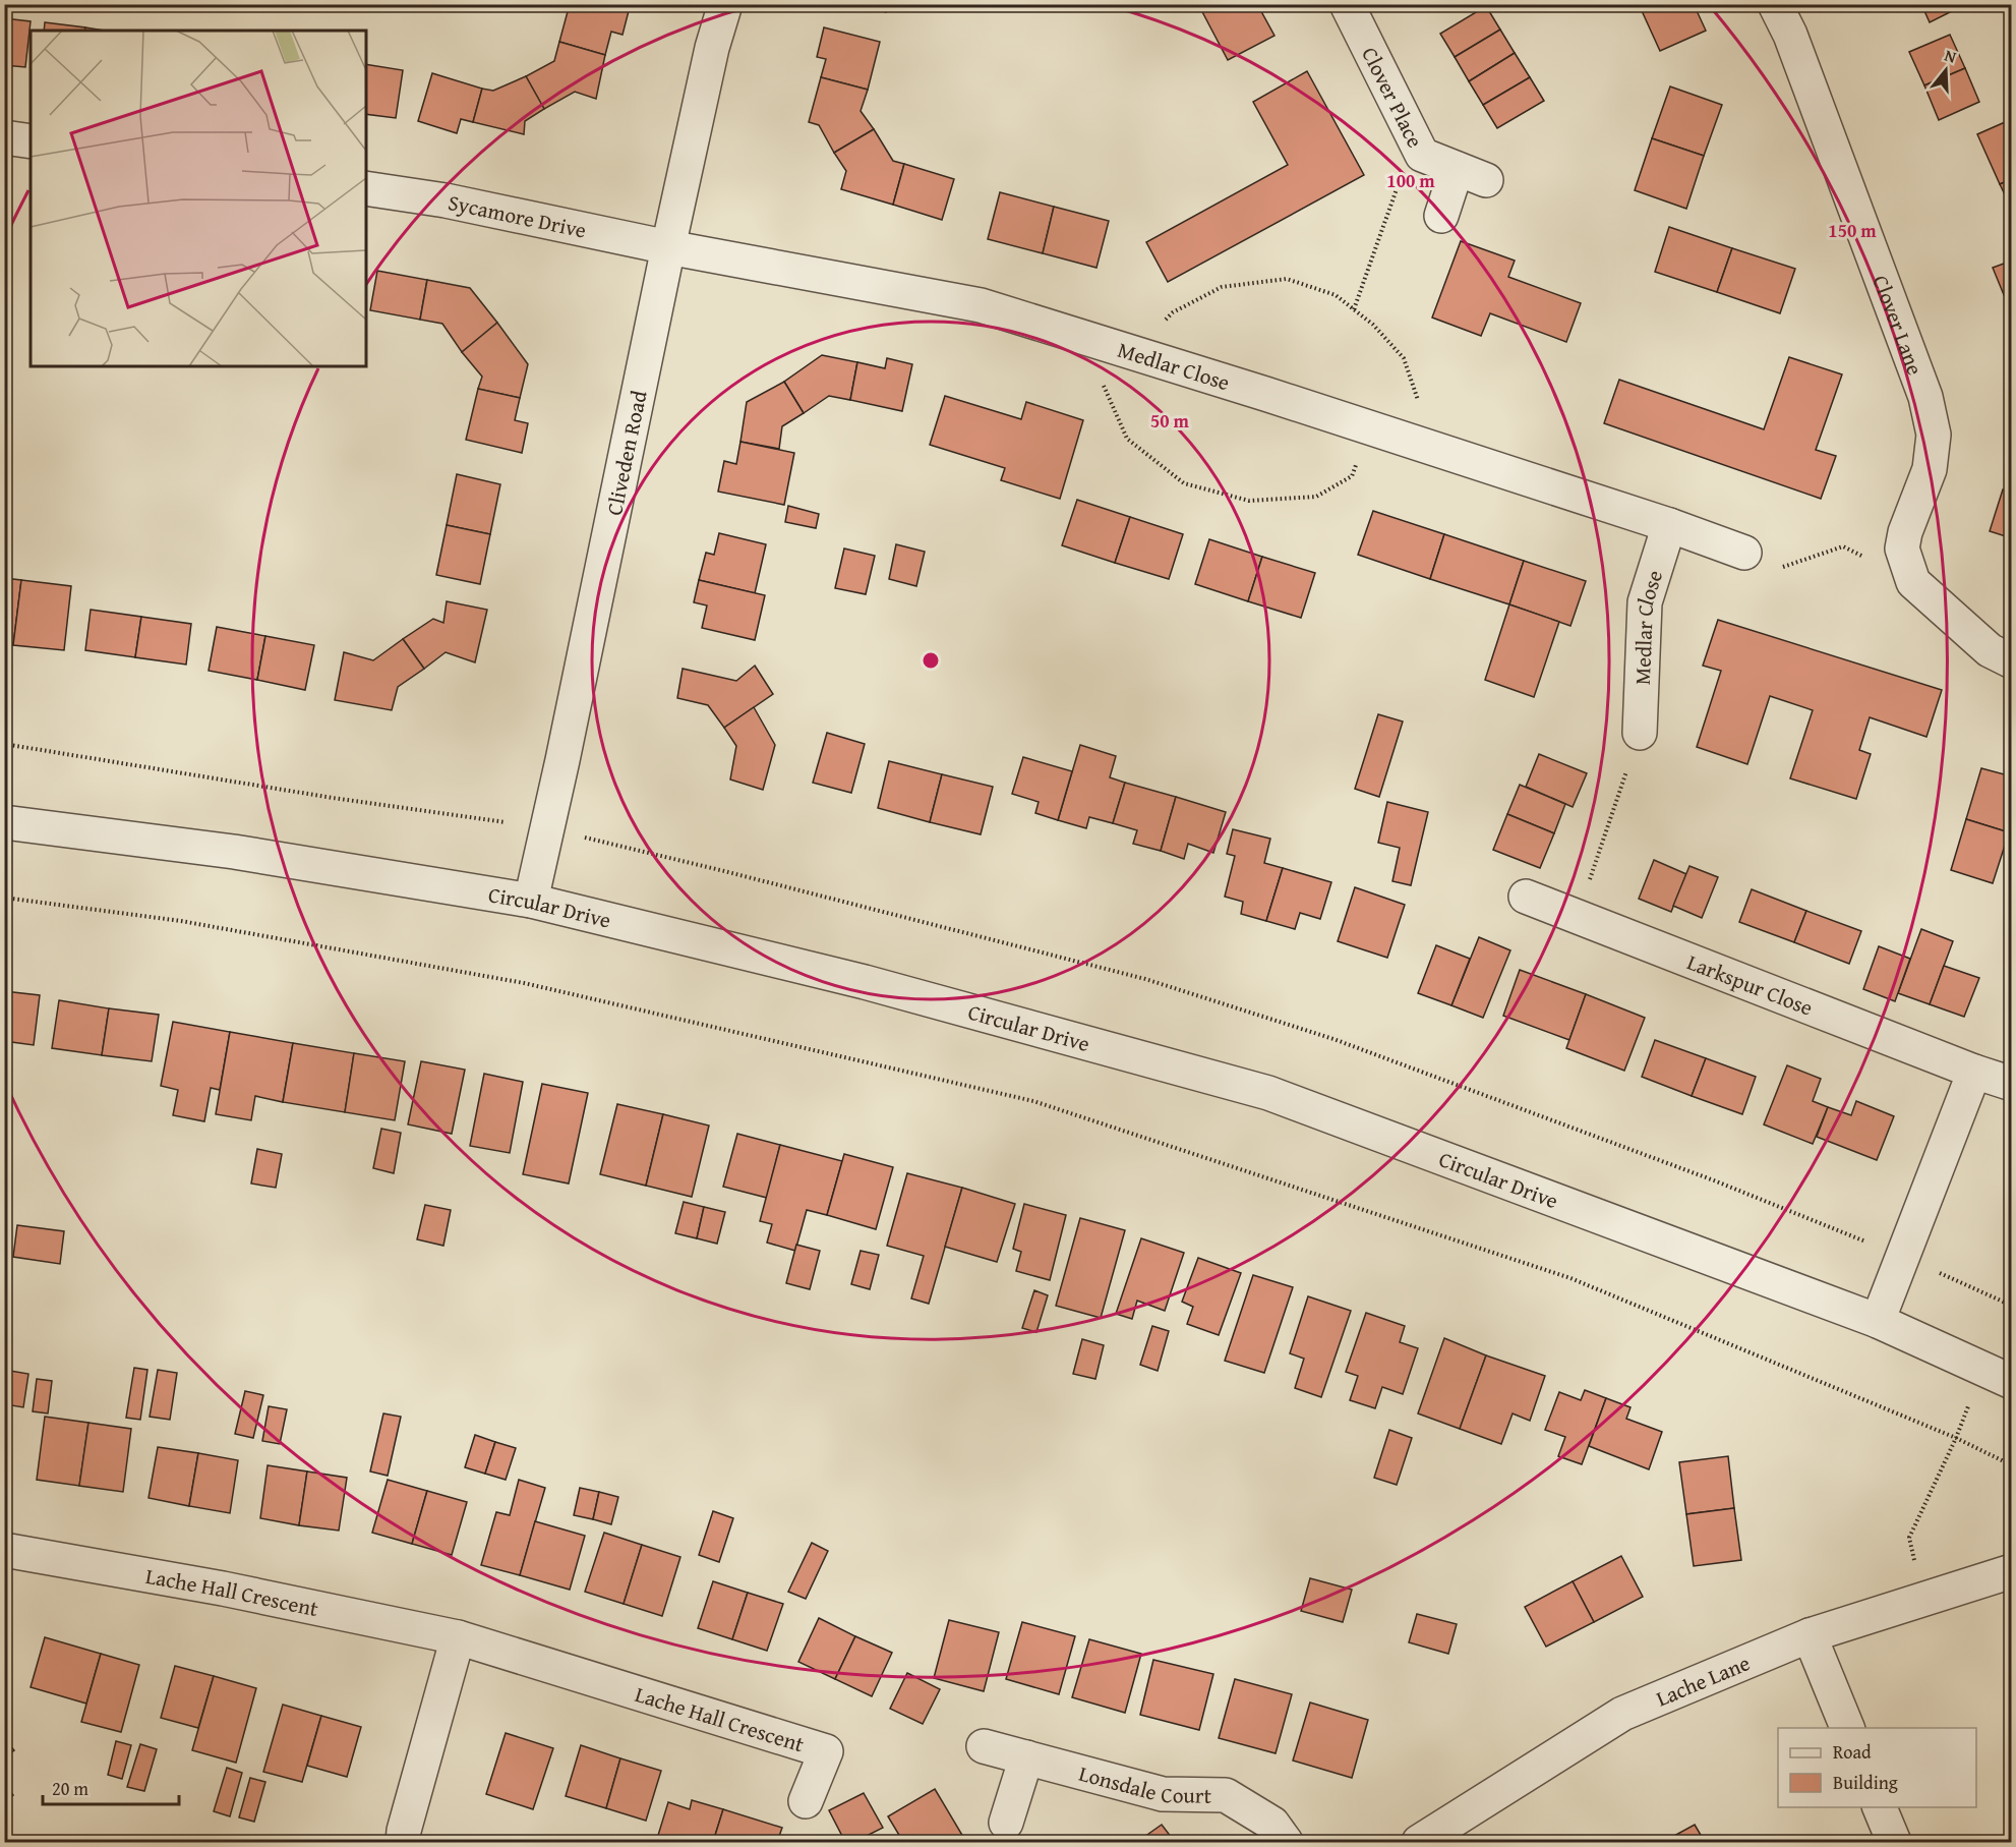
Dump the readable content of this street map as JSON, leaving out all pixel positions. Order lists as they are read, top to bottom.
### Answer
{
  "streets": {
    "street": [
      "Clover Place",
      "Sycamore Drive",
      "Clover Lane",
      "Medlar Close",
      "Cliveden Road",
      "Circular Drive",
      "Larkspur Close",
      "Lache Hall Crescent",
      "Lache Lane",
      "Lonsdale Court"
    ]
  },
  "crossings": [
    ["Sycamore Drive", "Medlar Close"],
    ["Sycamore Drive", "Cliveden Road"],
    ["Medlar Close", "Cliveden Road"],
    ["Cliveden Road", "Circular Drive"]
  ],
  "legend": ["Road", "Building"],
  "scale_bar": "20 m",
  "north": "top",
  "rings": ["100 m", "150 m", "50 m"]
}
